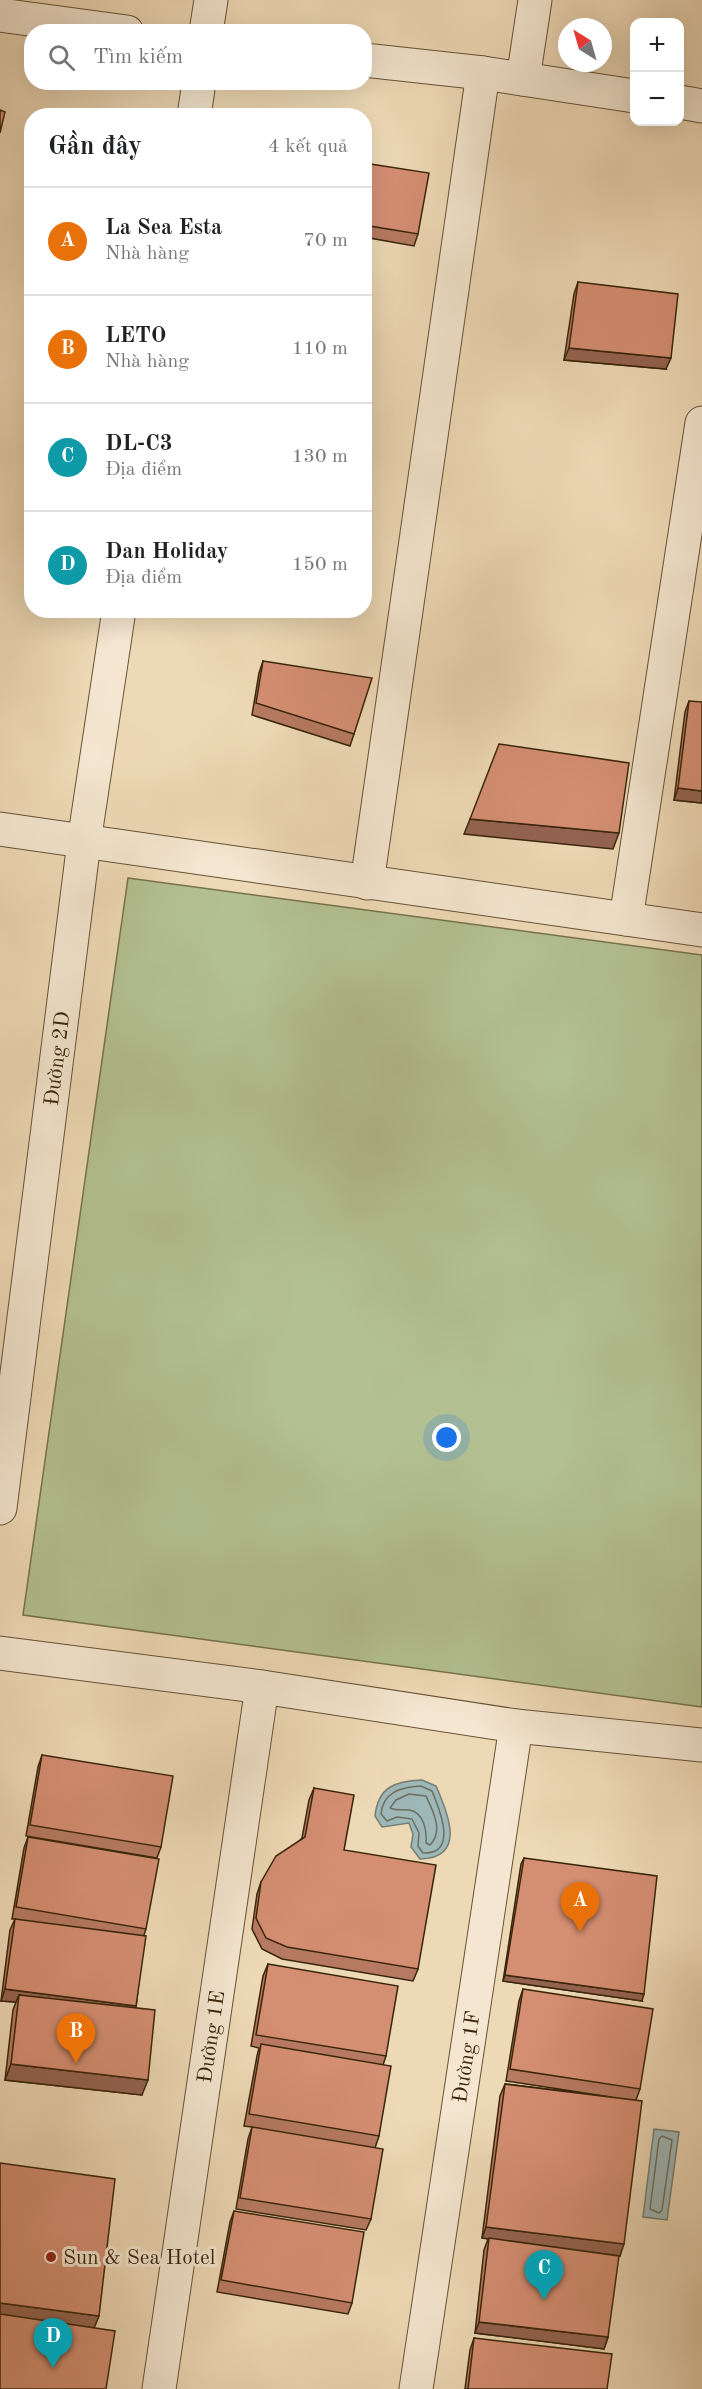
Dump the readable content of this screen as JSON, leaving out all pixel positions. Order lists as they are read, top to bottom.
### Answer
{
  "streets": {
    "street": ["Đường 2D", "Đường 1E", "Đường 1F"]
  },
  "places": ["Sun & Sea Hotel"],
  "north": "top left",
  "page": {
    "map_buttons": ["+", "−"],
    "search": "Tìm kiếm",
    "heading": ["Gần đây", "4 kết quả"],
    "list": [
      {
        "mark": "A",
        "name": "La Sea Esta",
        "note": "Nhà hàng",
        "value": "70 m"
      },
      {
        "mark": "B",
        "name": "LETO",
        "note": "Nhà hàng",
        "value": "110 m"
      },
      {
        "mark": "C",
        "name": "DL-C3",
        "note": "Địa điểm",
        "value": "130 m"
      },
      {
        "mark": "D",
        "name": "Dan Holiday",
        "note": "Địa điểm",
        "value": "150 m"
      }
    ],
    "pins": [
      "A",
      "B",
      "C",
      "D"
    ]
  }
}
